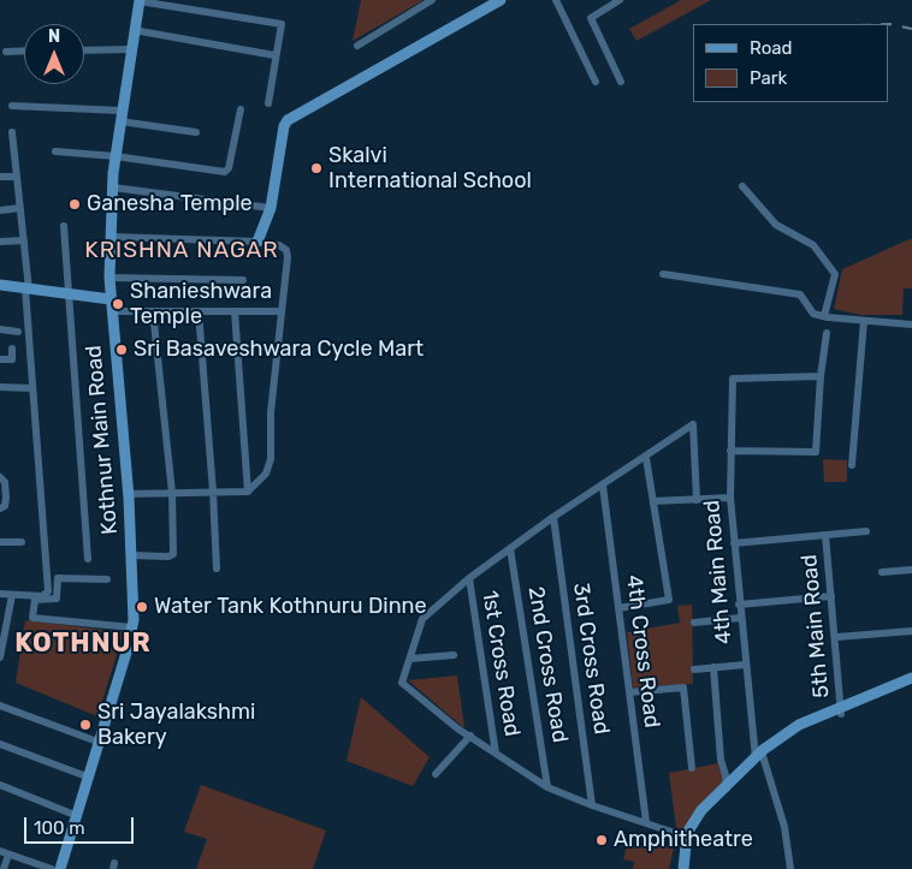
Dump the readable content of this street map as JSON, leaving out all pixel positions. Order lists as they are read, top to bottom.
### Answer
{
  "streets": {
    "street": [
      "Kothnur Main Road",
      "4th Main Road",
      "5th Main Road",
      "4th Cross Road",
      "3rd Cross Road",
      "1st Cross Road",
      "2nd Cross Road"
    ]
  },
  "districts": ["KRISHNA NAGAR", "KOTHNUR"],
  "places": [
    "Skalvi International School",
    "Ganesha Temple",
    "Shanieshwara Temple",
    "Sri Basaveshwara Cycle Mart",
    "Water Tank Kothnuru Dinne",
    "Sri Jayalakshmi Bakery",
    "Amphitheatre"
  ],
  "legend": ["Road", "Park"],
  "scale_bar": "100 m",
  "north": "top"
}
